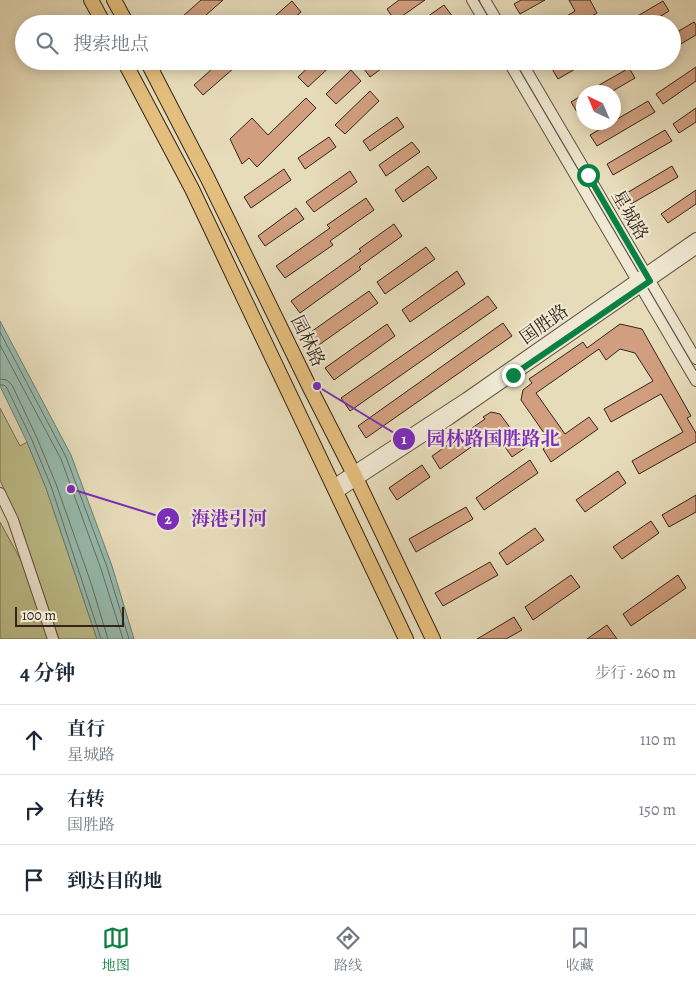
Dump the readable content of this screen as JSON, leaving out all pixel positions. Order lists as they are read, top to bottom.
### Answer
{
  "streets": {
    "main road": ["园林路"],
    "street": ["星城路", "国胜路"]
  },
  "crossings": [
    ["星城路", "国胜路"],
    ["国胜路", "园林路"]
  ],
  "places": ["园林路国胜路北", "海港引河"],
  "scale_bar": "100 m",
  "north": "top left",
  "page": {
    "search": "搜索地点",
    "scale": "100 m",
    "heading": ["4 分钟", "步行 · 260 m"],
    "list": [
      ["直行", "星城路", "110 m"],
      ["右转", "国胜路", "150 m"],
      "到达目的地"
    ],
    "nav": ["地图", "路线", "收藏"]
  }
}
